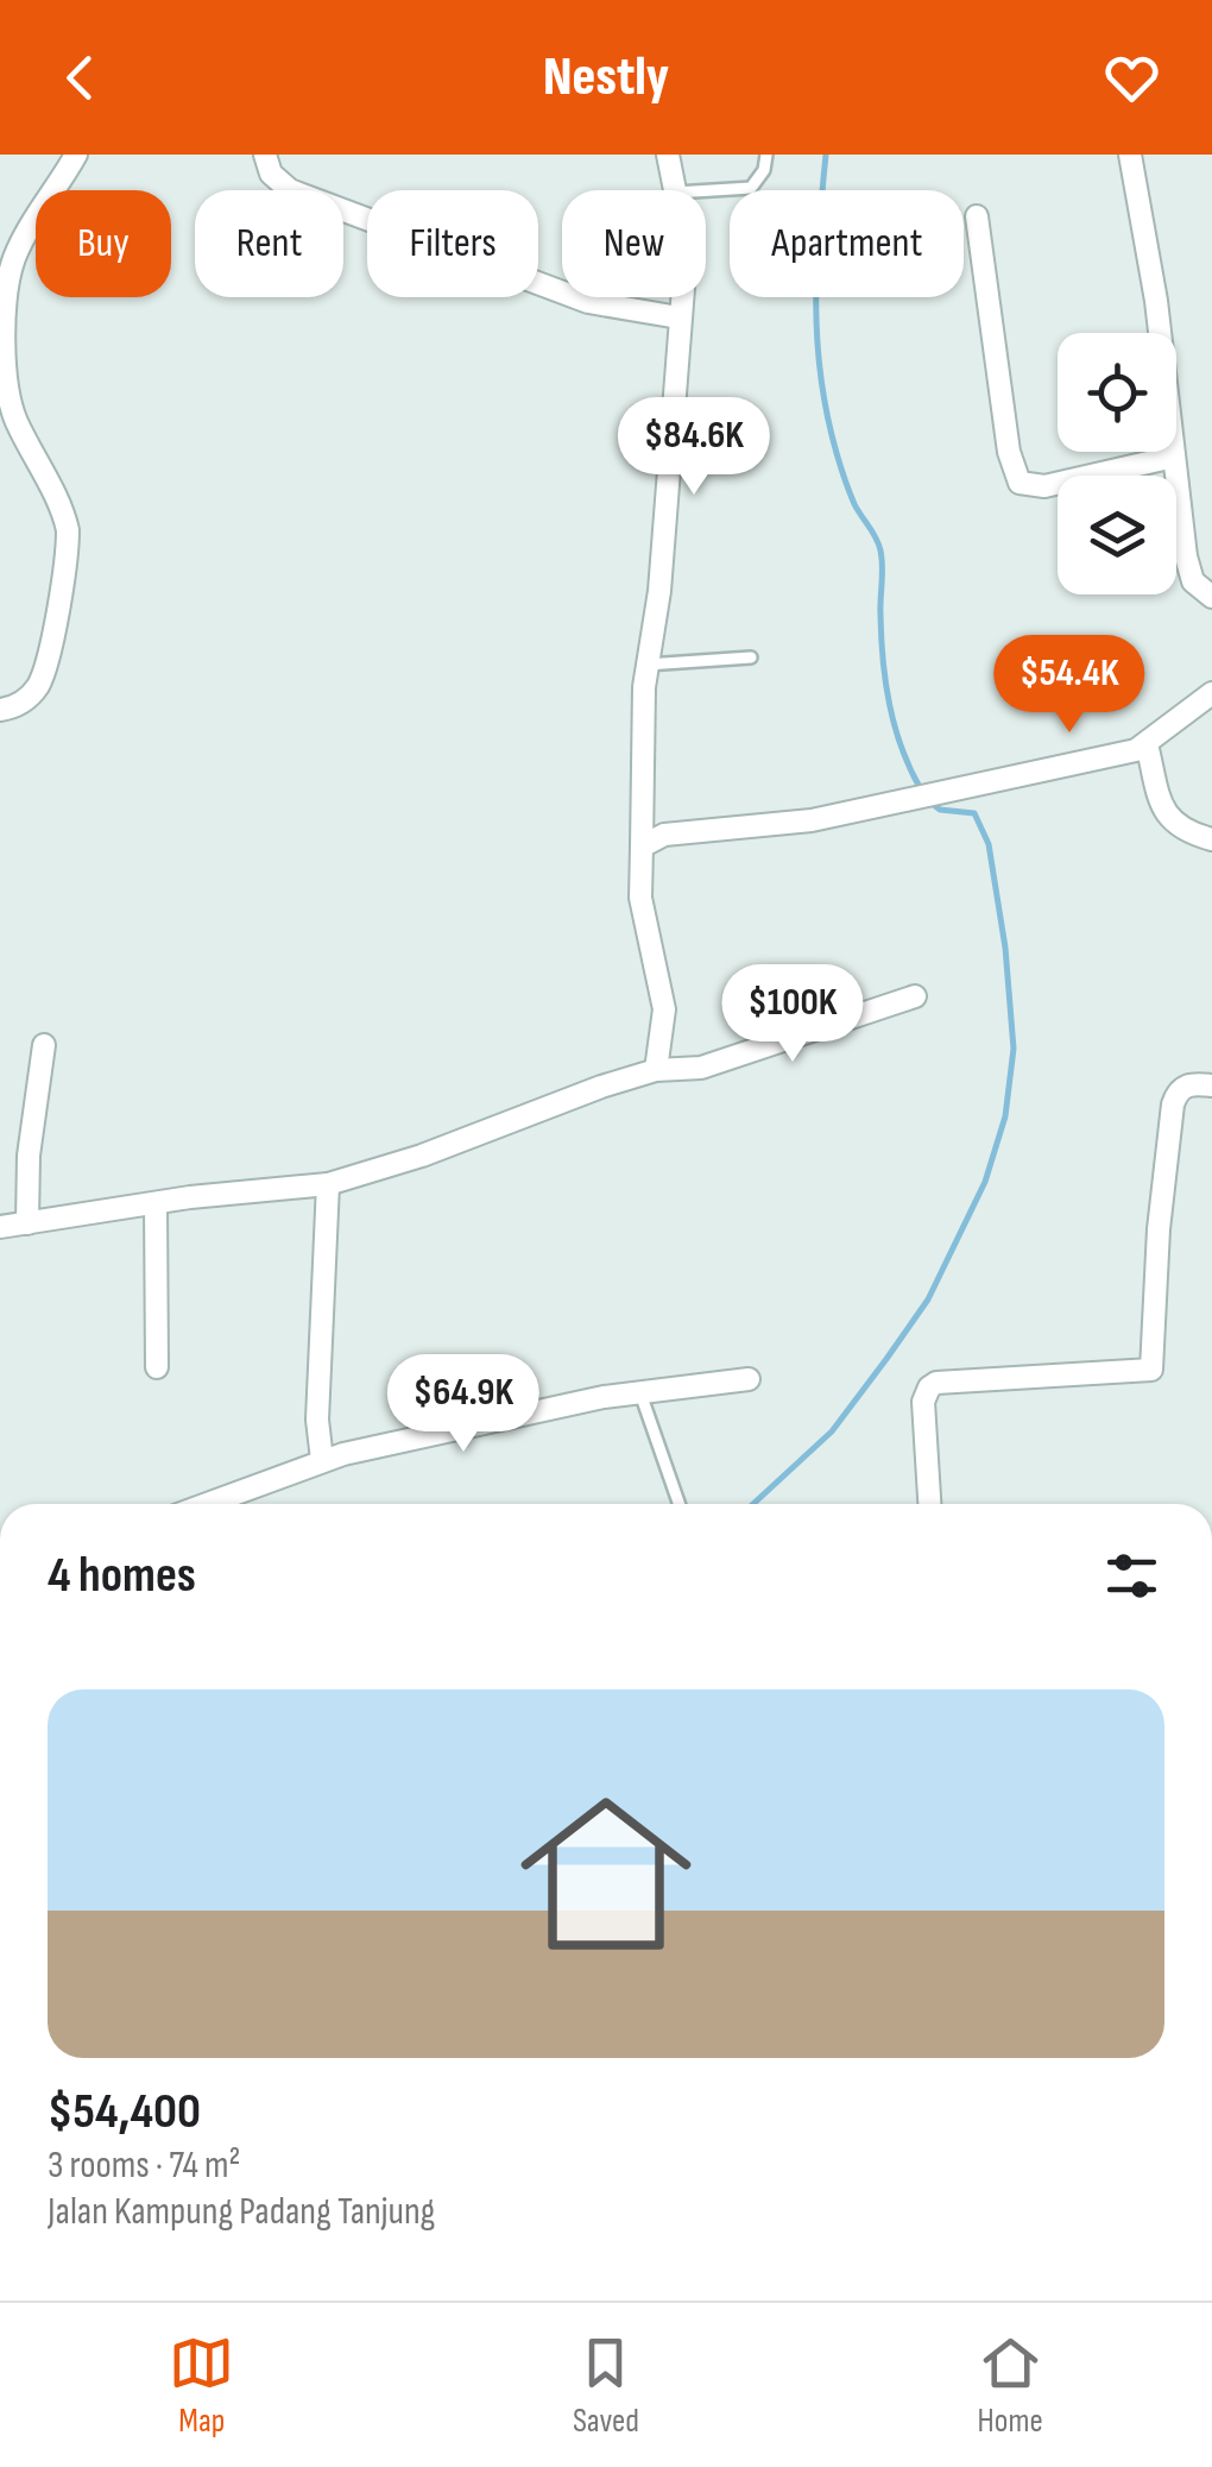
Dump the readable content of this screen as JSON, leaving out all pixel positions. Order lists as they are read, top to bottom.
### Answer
{
  "page": {
    "header": "Nestly",
    "chip": [
      "Buy",
      "Rent",
      "Filters",
      "New",
      "Apartment"
    ],
    "price": [
      "$84.6K",
      "$54.4K",
      "$100K",
      "$64.9K"
    ],
    "heading": "4 homes",
    "list": [
      {
        "name": "$54,400",
        "note": "3 rooms · 74 m² · Jalan Kampung Padang Tanjung"
      }
    ],
    "tabs": ["Map", "Saved", "Home"]
  }
}
